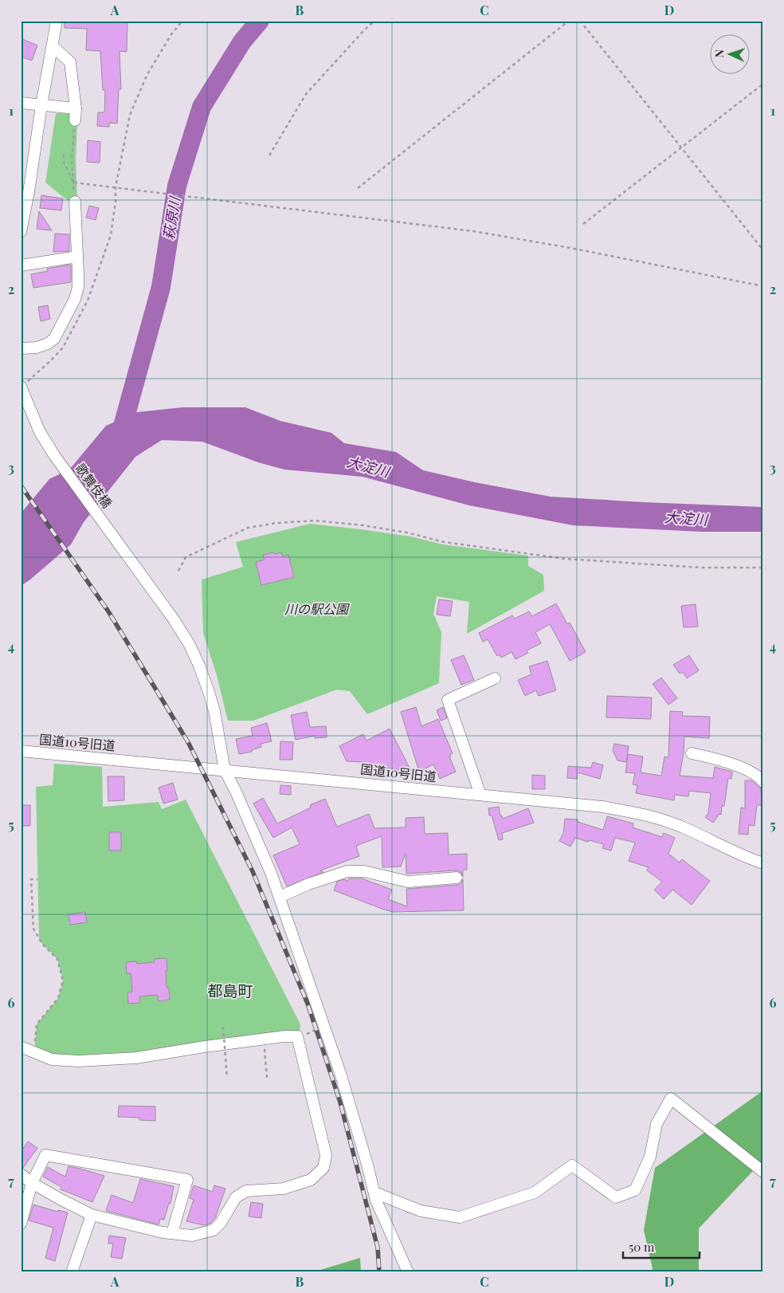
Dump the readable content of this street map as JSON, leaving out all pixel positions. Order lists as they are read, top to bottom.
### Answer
{
  "streets": {
    "street": ["歌舞伎橋", "国道10号旧道"]
  },
  "crossings": [
    ["歌舞伎橋", "国道10号旧道"]
  ],
  "districts": ["都島町"],
  "water": ["萩原川", "大淀川"],
  "parks": ["川の駅公園"],
  "scale_bar": "50 m",
  "north": "left",
  "grid": {
    "columns": [
      "A",
      "B",
      "C",
      "D"
    ],
    "rows": [
      "1",
      "2",
      "3",
      "4",
      "5",
      "6",
      "7"
    ]
  }
}
